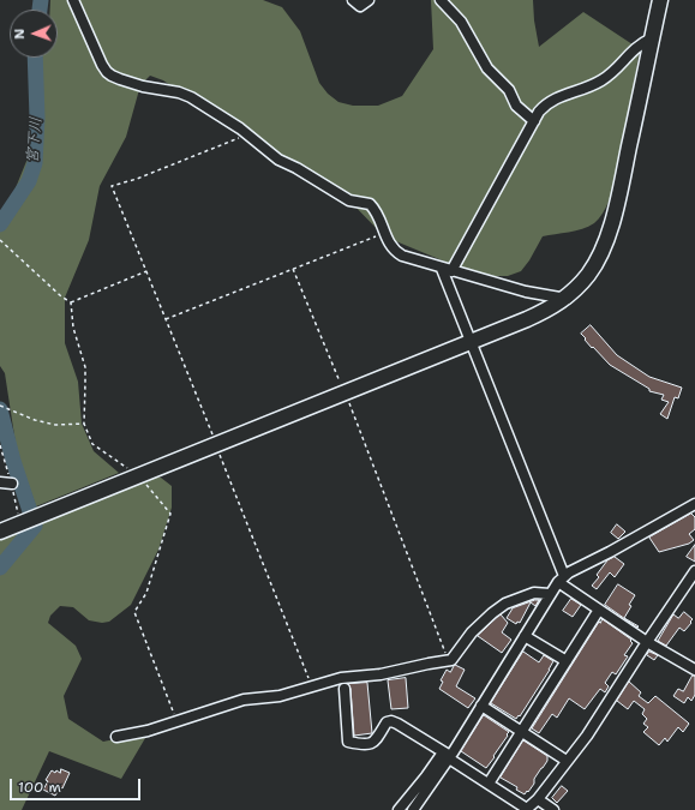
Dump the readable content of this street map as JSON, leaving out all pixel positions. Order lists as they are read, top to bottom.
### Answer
{
  "water": ["宮下川"],
  "scale_bar": "100 m",
  "north": "left"
}
